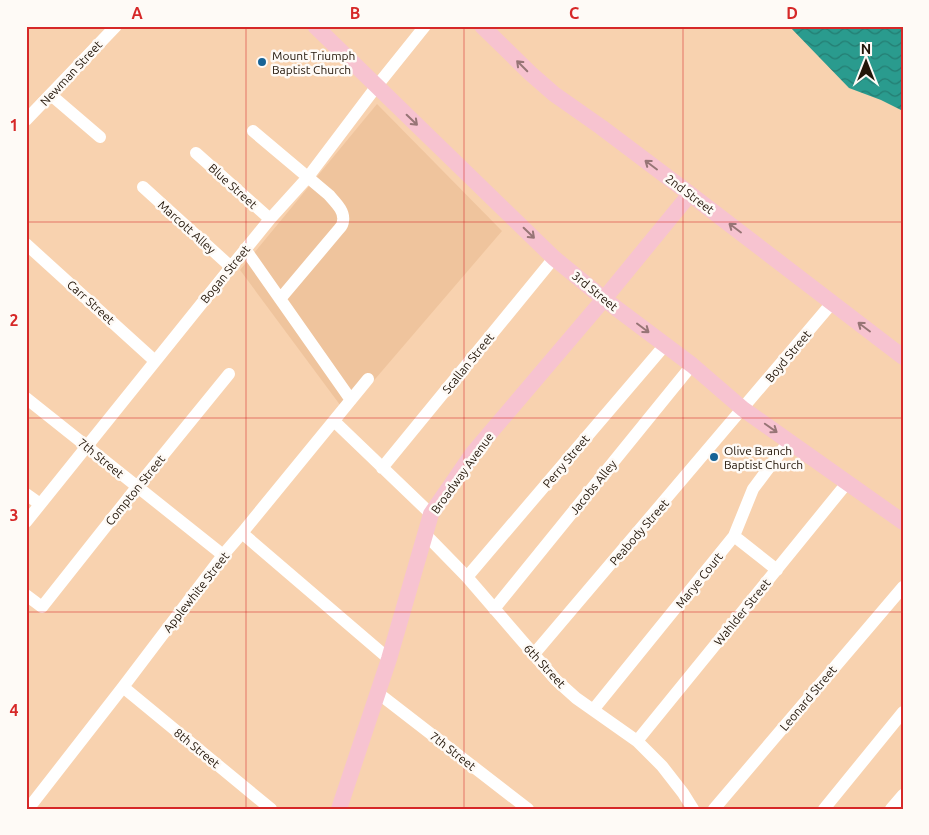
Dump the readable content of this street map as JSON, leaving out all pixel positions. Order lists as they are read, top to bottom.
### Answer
{
  "streets": {
    "main road": ["2nd Street", "3rd Street", "Broadway Avenue"],
    "street": [
      "Newman Street",
      "Blue Street",
      "Marcott Alley",
      "Bogan Street",
      "Carr Street",
      "Boyd Street",
      "Scallan Street",
      "7th Street",
      "Perry Street",
      "Jacobs Alley",
      "Compton Street",
      "Peabody Street",
      "Marye Court",
      "Applewhite Street",
      "Wahlder Street",
      "6th Street",
      "Leonard Street",
      "8th Street"
    ]
  },
  "crossings": [
    ["Blue Street", "Bogan Street"],
    ["2nd Street", "Boyd Street"],
    ["2nd Street", "Broadway Avenue"],
    ["Marcott Alley", "Bogan Street"],
    ["Bogan Street", "3rd Street"],
    ["Bogan Street", "Carr Street"],
    ["Bogan Street", "7th Street"],
    ["3rd Street", "Boyd Street"],
    ["3rd Street", "Scallan Street"],
    ["3rd Street", "Perry Street"],
    ["3rd Street", "Broadway Avenue"],
    ["3rd Street", "Jacobs Alley"],
    ["3rd Street", "Peabody Street"],
    ["3rd Street", "Marye Court"],
    ["3rd Street", "Wahlder Street"],
    ["Boyd Street", "Peabody Street"],
    ["7th Street", "Broadway Avenue"],
    ["7th Street", "Compton Street"],
    ["7th Street", "Applewhite Street"],
    ["Perry Street", "6th Street"],
    ["Broadway Avenue", "6th Street"],
    ["Jacobs Alley", "6th Street"],
    ["Peabody Street", "6th Street"],
    ["Marye Court", "6th Street"],
    ["Applewhite Street", "8th Street"],
    ["Wahlder Street", "6th Street"]
  ],
  "one_way": ["2nd Street", "3rd Street"],
  "places": ["Mount Triumph Baptist Church", "Olive Branch Baptist Church"],
  "north": "top",
  "grid": {
    "columns": [
      "A",
      "B",
      "C",
      "D"
    ],
    "rows": [
      "1",
      "2",
      "3",
      "4"
    ]
  }
}
